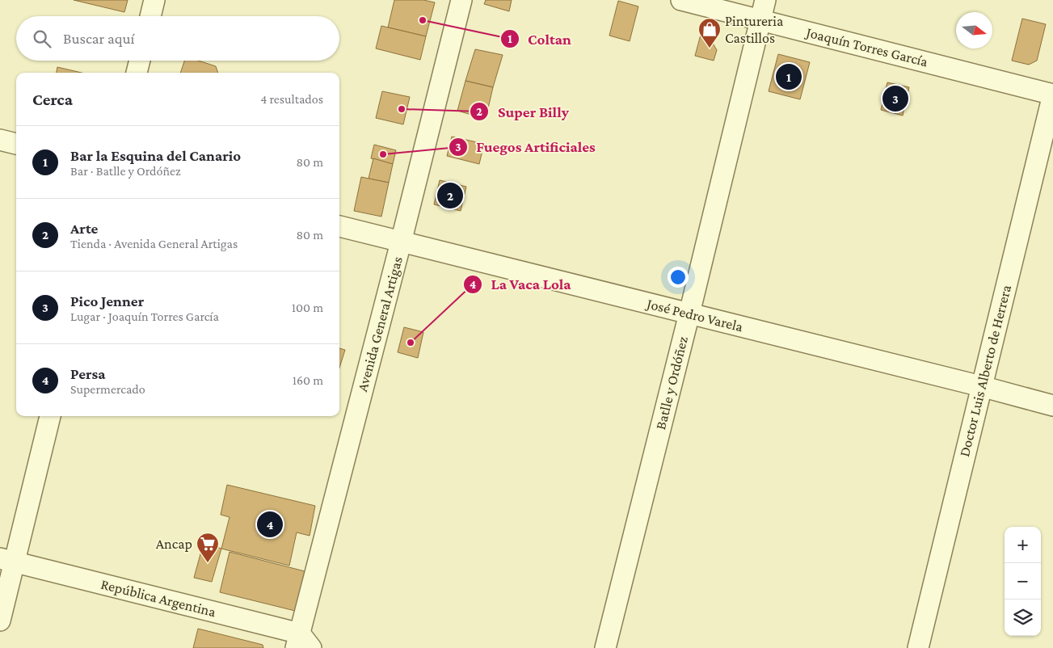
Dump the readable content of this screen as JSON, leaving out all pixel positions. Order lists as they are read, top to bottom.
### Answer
{
  "streets": {
    "street": [
      "Joaquín Torres García",
      "José Pedro Varela",
      "Avenida General Artigas",
      "Doctor Luis Alberto de Herrera",
      "Batlle y Ordóñez",
      "República Argentina"
    ]
  },
  "crossings": [
    ["Joaquín Torres García", "Doctor Luis Alberto de Herrera"],
    ["Joaquín Torres García", "Batlle y Ordóñez"],
    ["José Pedro Varela", "Avenida General Artigas"],
    ["José Pedro Varela", "Doctor Luis Alberto de Herrera"],
    ["José Pedro Varela", "Batlle y Ordóñez"],
    ["Avenida General Artigas", "República Argentina"]
  ],
  "places": {
    "other": [
      "Coltan",
      "Super Billy",
      "Fuegos Artificiales",
      "La Vaca Lola"
    ],
    "shop": ["Pintureria Castillos"],
    "supermarket": ["Ancap"]
  },
  "north": "right",
  "page": {
    "search": "Buscar aquí",
    "pins": [
      "1",
      "3",
      "2",
      "4"
    ],
    "heading": ["Cerca", "4 resultados"],
    "list": [
      {
        "mark": "1",
        "name": "Bar la Esquina del Canario",
        "note": "Bar · Batlle y Ordóñez",
        "value": "80 m"
      },
      {
        "mark": "2",
        "name": "Arte",
        "note": "Tienda · Avenida General Artigas",
        "value": "80 m"
      },
      {
        "mark": "3",
        "name": "Pico Jenner",
        "note": "Lugar · Joaquín Torres García",
        "value": "100 m"
      },
      {
        "mark": "4",
        "name": "Persa",
        "note": "Supermercado",
        "value": "160 m"
      }
    ],
    "map_buttons": ["+", "−"]
  }
}
